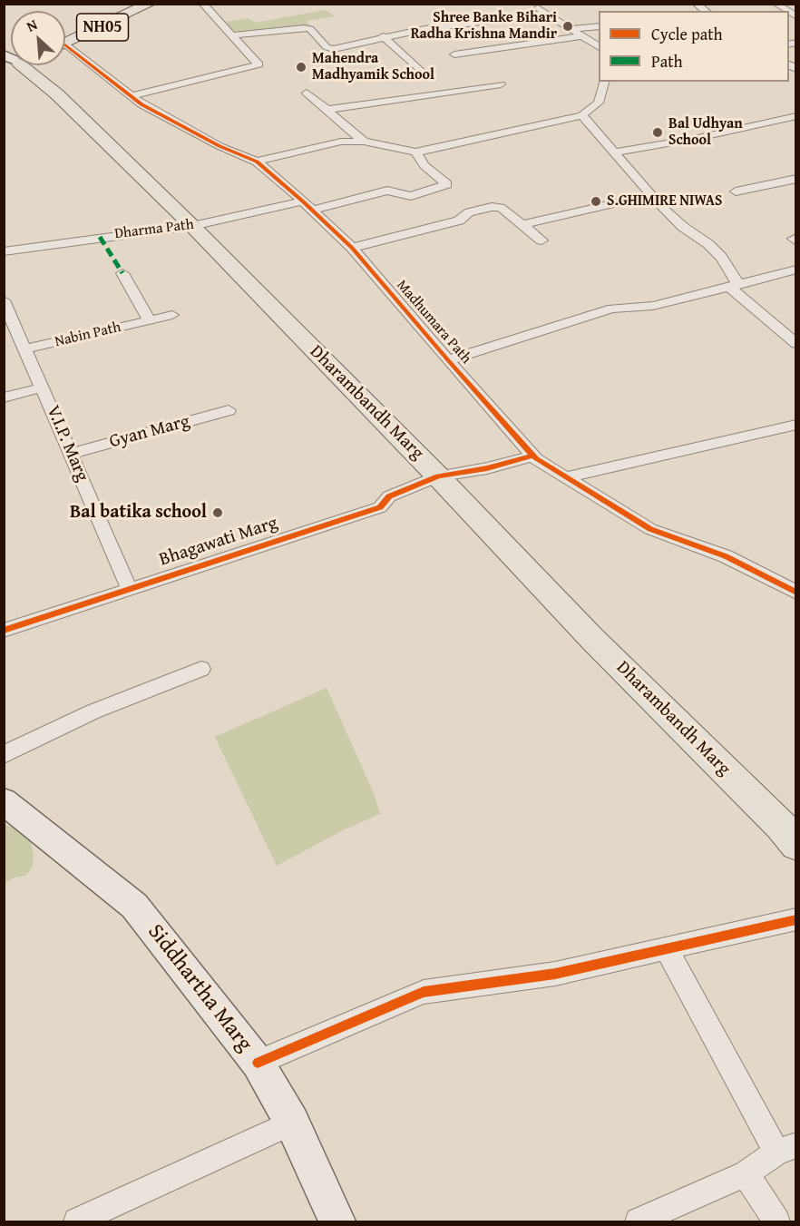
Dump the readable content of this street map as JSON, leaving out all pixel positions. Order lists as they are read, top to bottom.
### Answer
{
  "streets": {
    "main road": ["NH05", "Dharambandh Marg"],
    "street": [
      "Dharma Path",
      "Madhumara Path",
      "Nabin Path",
      "Gyan Marg",
      "V.I.P. Marg",
      "Bhagawati Marg",
      "Siddhartha Marg"
    ]
  },
  "crossings": [
    ["Dharma Path", "Madhumara Path"],
    ["Dharma Path", "Dharambandh Marg"],
    ["Madhumara Path", "Bhagawati Marg"],
    ["Nabin Path", "V.I.P. Marg"],
    ["Dharambandh Marg", "Bhagawati Marg"],
    ["Gyan Marg", "V.I.P. Marg"],
    ["V.I.P. Marg", "Bhagawati Marg"]
  ],
  "places": [
    "Shree Banke Bihari Radha Krishna Mandir",
    "Mahendra Madhyamik School",
    "Bal Udhyan School",
    "S.GHIMIRE NIWAS",
    "Bal batika school"
  ],
  "legend": ["Cycle path", "Path"],
  "north": "top left"
}
